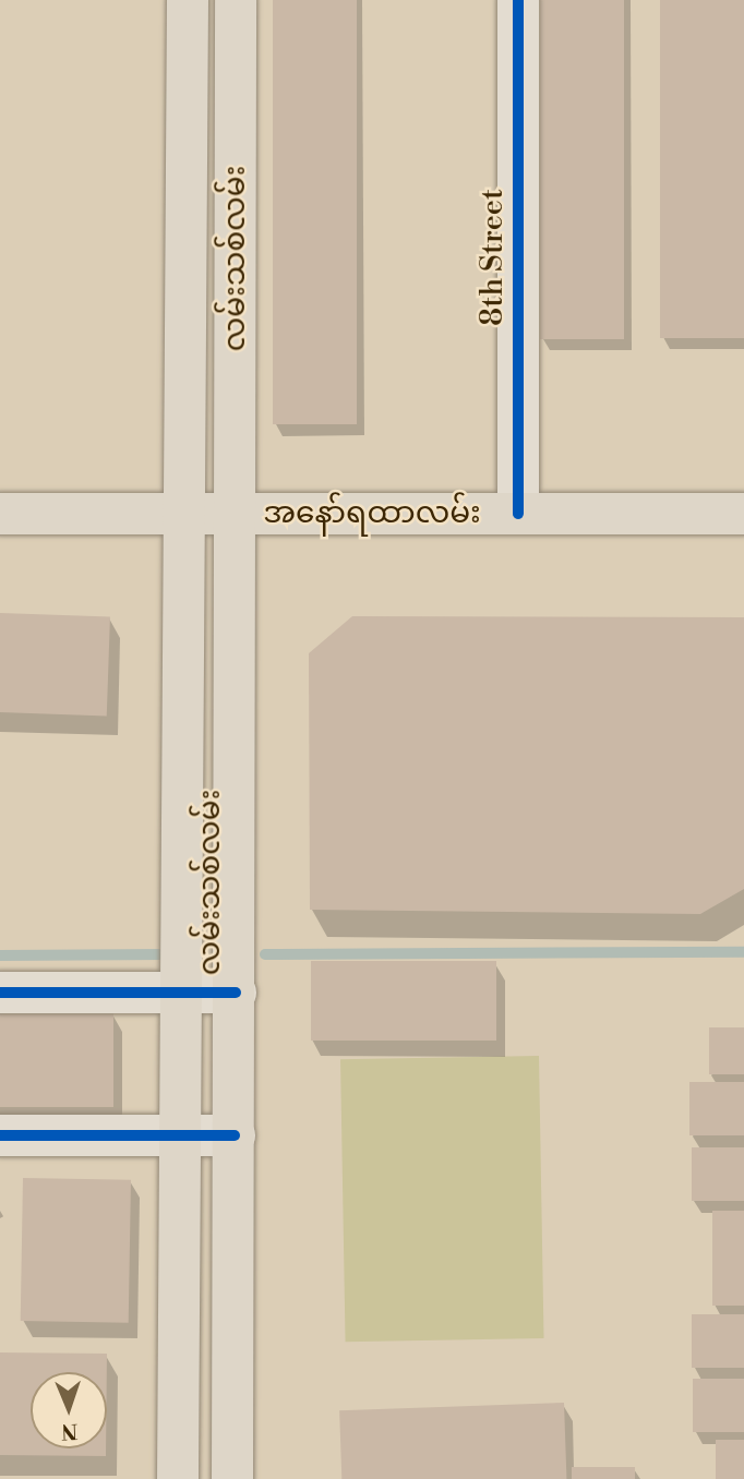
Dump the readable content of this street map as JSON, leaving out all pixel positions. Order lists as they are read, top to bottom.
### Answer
{
  "streets": {
    "main road": ["လမ်းသစ်လမ်း", "အနော်ရထာလမ်း"],
    "street": ["8th Street"]
  },
  "crossings": [
    ["8th Street", "အနော်ရထာလမ်း"],
    ["လမ်းသစ်လမ်း", "အနော်ရထာလမ်း"]
  ],
  "north": "bottom"
}
